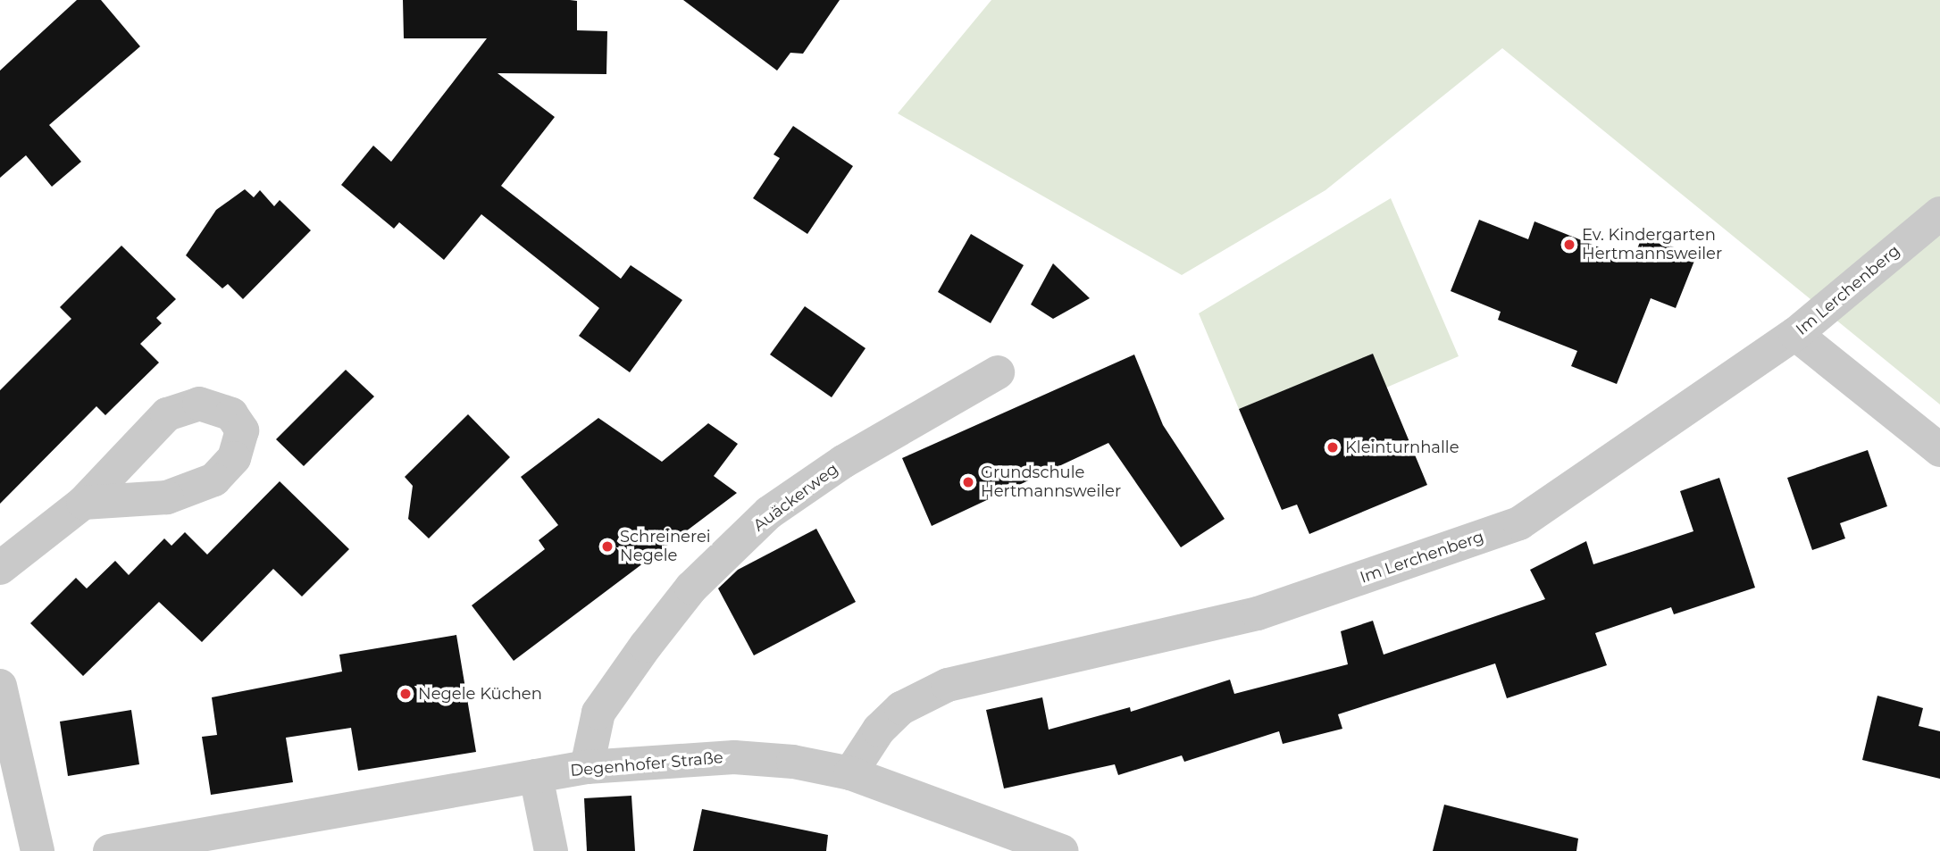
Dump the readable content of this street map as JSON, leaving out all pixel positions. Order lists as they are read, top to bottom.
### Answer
{
  "streets": {
    "street": ["Im Lerchenberg", "Auäckerweg", "Degenhofer Straße"]
  },
  "crossings": [
    ["Im Lerchenberg", "Degenhofer Straße"],
    ["Auäckerweg", "Degenhofer Straße"]
  ],
  "places": [
    "Ev. Kindergarten Hertmannsweiler",
    "Kleinturnhalle",
    "Grundschule Hertmannsweiler",
    "Schreinerei Negele",
    "Negele Küchen"
  ]
}
